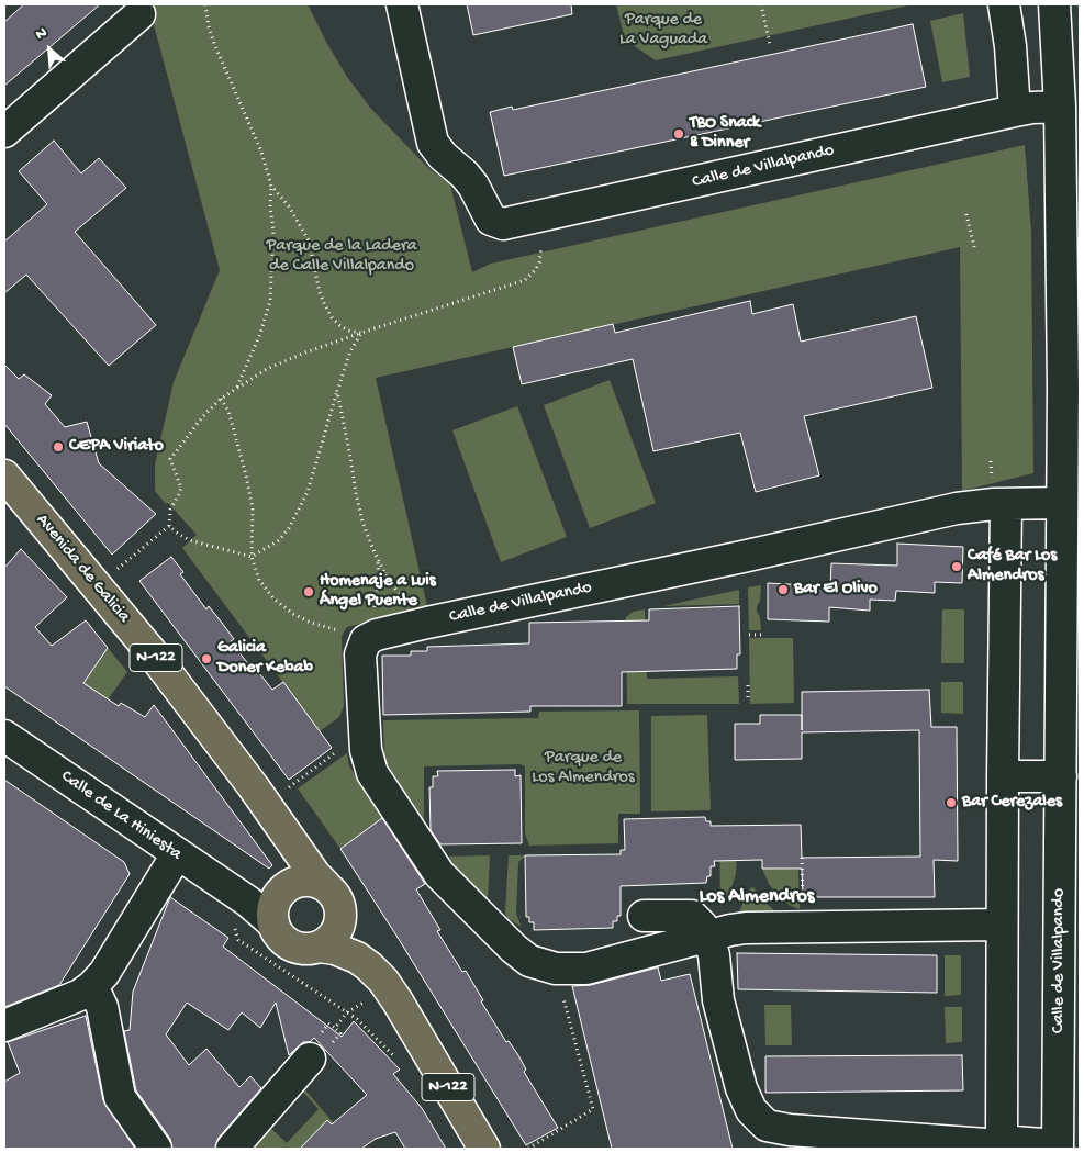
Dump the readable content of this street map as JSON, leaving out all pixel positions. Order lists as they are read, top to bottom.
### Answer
{
  "streets": {
    "highway": ["Avenida de Galicia", "N-122"],
    "street": ["Calle de Villalpando", "Calle de La Hiniesta"]
  },
  "crossings": [
    ["Avenida de Galicia", "N-122"],
    ["Avenida de Galicia", "Calle de La Hiniesta"],
    ["N-122", "Calle de La Hiniesta"]
  ],
  "districts": ["Los Almendros"],
  "parks": ["Parque de La Vaguada", "Parque de la Ladera de Calle Villalpando", "Parque de Los Almendros"],
  "places": [
    "TBO Snack & Dinner",
    "CEPA Viriato",
    "Café Bar Los Almendros",
    "Bar El Olivo",
    "Homenaje a Luis Ángel Puente",
    "Galicia Doner Kebab",
    "Bar Cerezales"
  ],
  "north": "top left"
}
